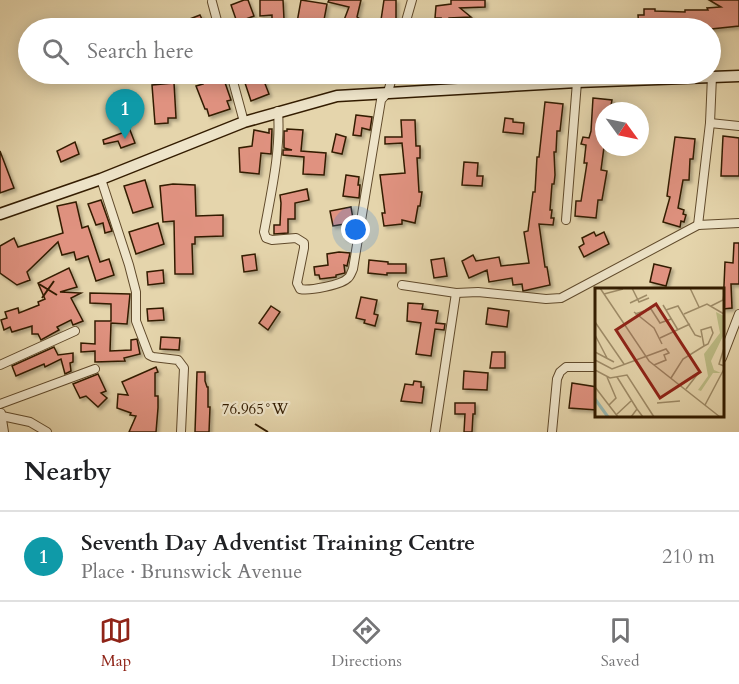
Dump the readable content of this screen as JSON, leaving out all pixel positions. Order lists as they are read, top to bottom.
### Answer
{
  "north": "bottom right",
  "page": {
    "search": "Search here",
    "pins": "1",
    "heading": "Nearby",
    "list": [
      {
        "mark": "1",
        "name": "Seventh Day Adventist Training Centre",
        "note": "Place · Brunswick Avenue",
        "value": "210 m"
      }
    ],
    "nav": ["Map", "Directions", "Saved"]
  },
  "coordinates": ["76.965°W"]
}
